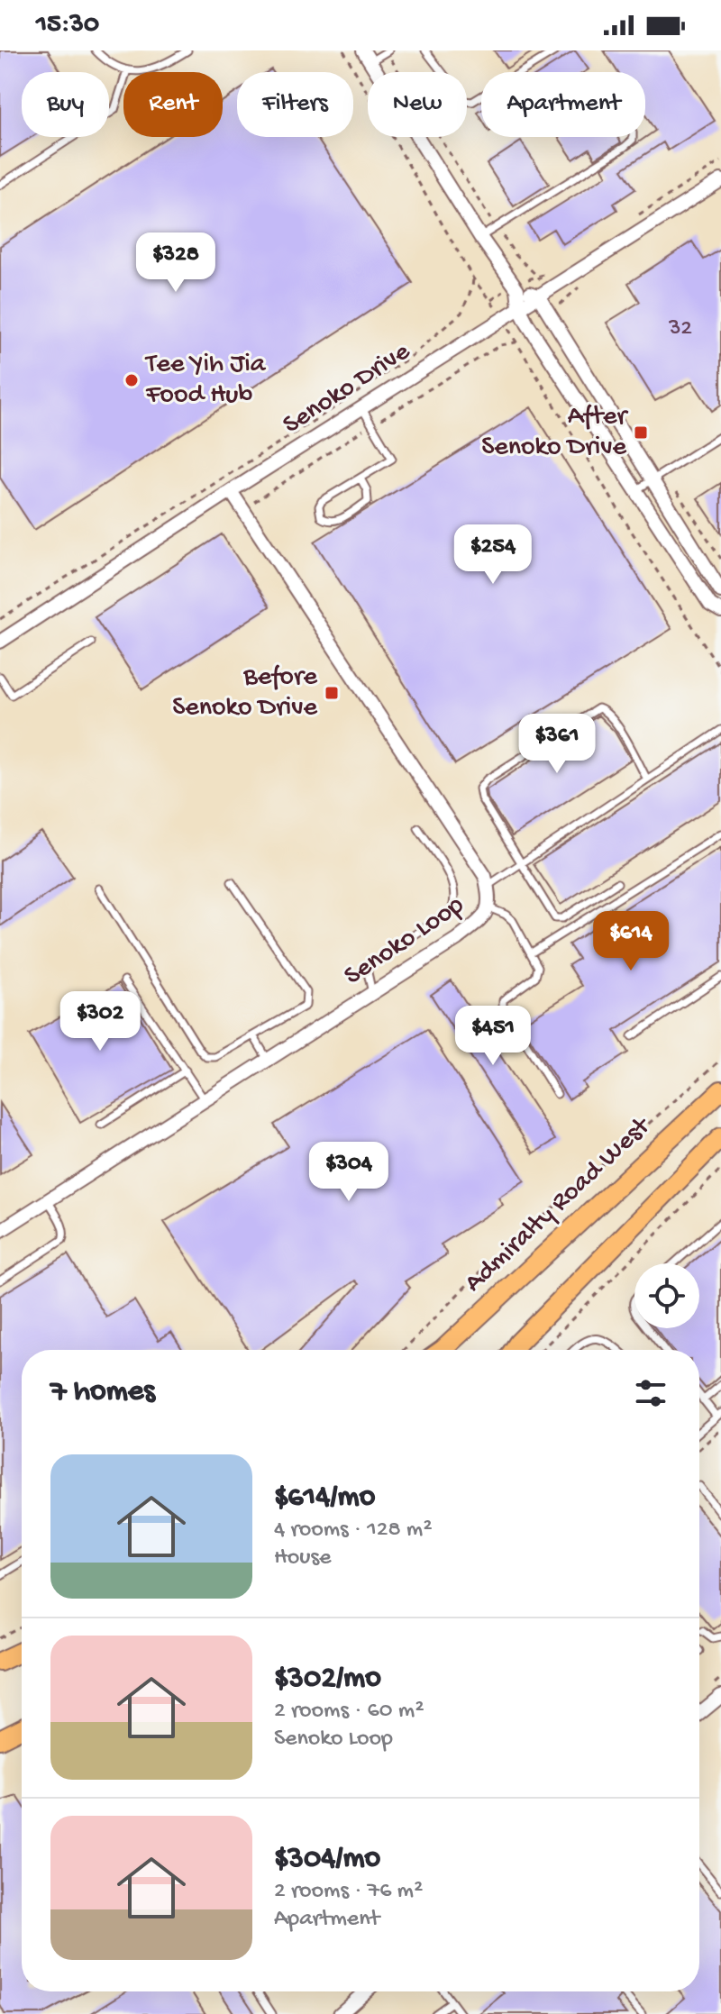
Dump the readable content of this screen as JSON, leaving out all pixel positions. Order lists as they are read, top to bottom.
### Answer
{
  "streets": {
    "main road": ["Admiralty Road West"],
    "street": ["Senoko Drive", "Senoko Loop"]
  },
  "crossings": [
    ["Senoko Drive", "Senoko Loop"]
  ],
  "places": {
    "other": ["Tee Yih Jia Food Hub"],
    "transit": ["After Senoko Drive", "Before Senoko Drive"]
  },
  "house_numbers": ["32"],
  "page": {
    "status": "15:30",
    "chip": [
      "Buy",
      "Rent",
      "Filters",
      "New",
      "Apartment"
    ],
    "price": [
      "$328",
      "$254",
      "$361",
      "$614",
      "$302",
      "$451",
      "$304"
    ],
    "heading": "7 homes",
    "list": [
      {
        "name": "$614/mo",
        "note": "4 rooms · 128 m² · House"
      },
      {
        "name": "$302/mo",
        "note": "2 rooms · 60 m² · Senoko Loop"
      },
      {
        "name": "$304/mo",
        "note": "2 rooms · 76 m² · Apartment"
      }
    ]
  }
}
